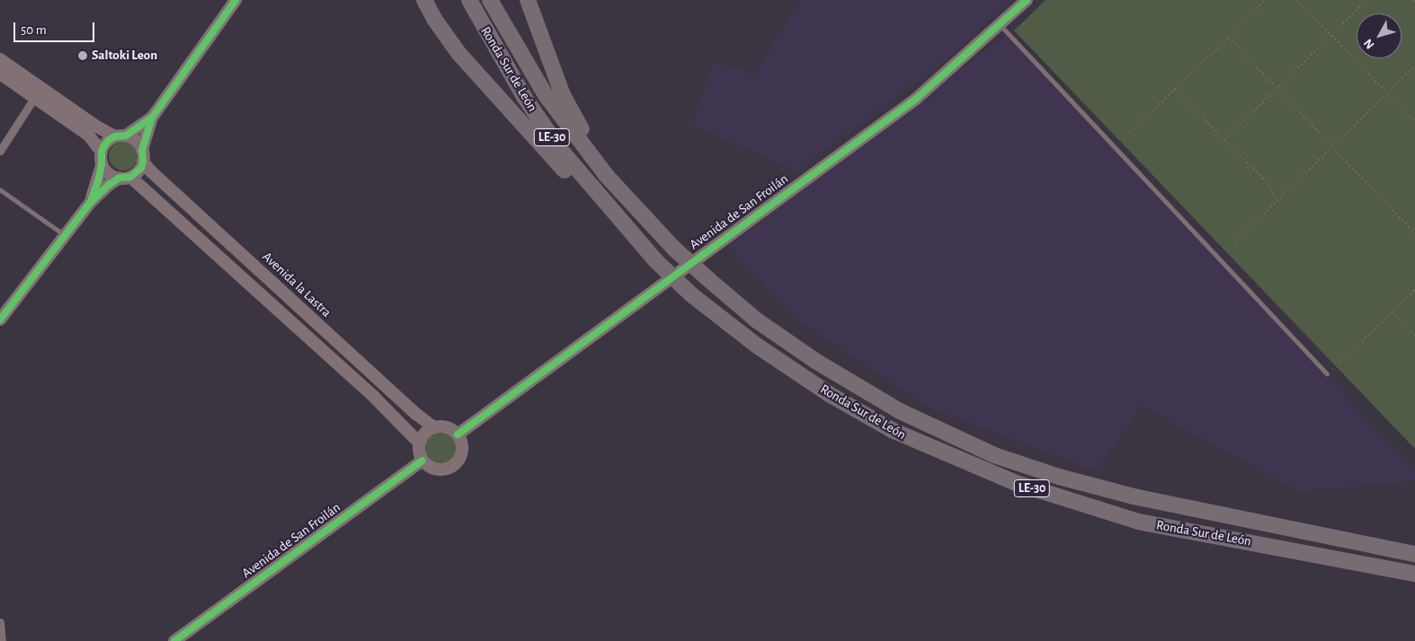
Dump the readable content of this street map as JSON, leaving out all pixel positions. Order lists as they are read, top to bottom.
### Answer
{
  "streets": {
    "highway": ["Ronda Sur de León", "LE-30"],
    "street": ["Avenida de San Froilán", "Avenida la Lastra"]
  },
  "crossings": [
    ["Avenida de San Froilán", "Avenida la Lastra"]
  ],
  "places": ["Saltoki Leon"],
  "scale_bar": "50 m",
  "north": "bottom left"
}
